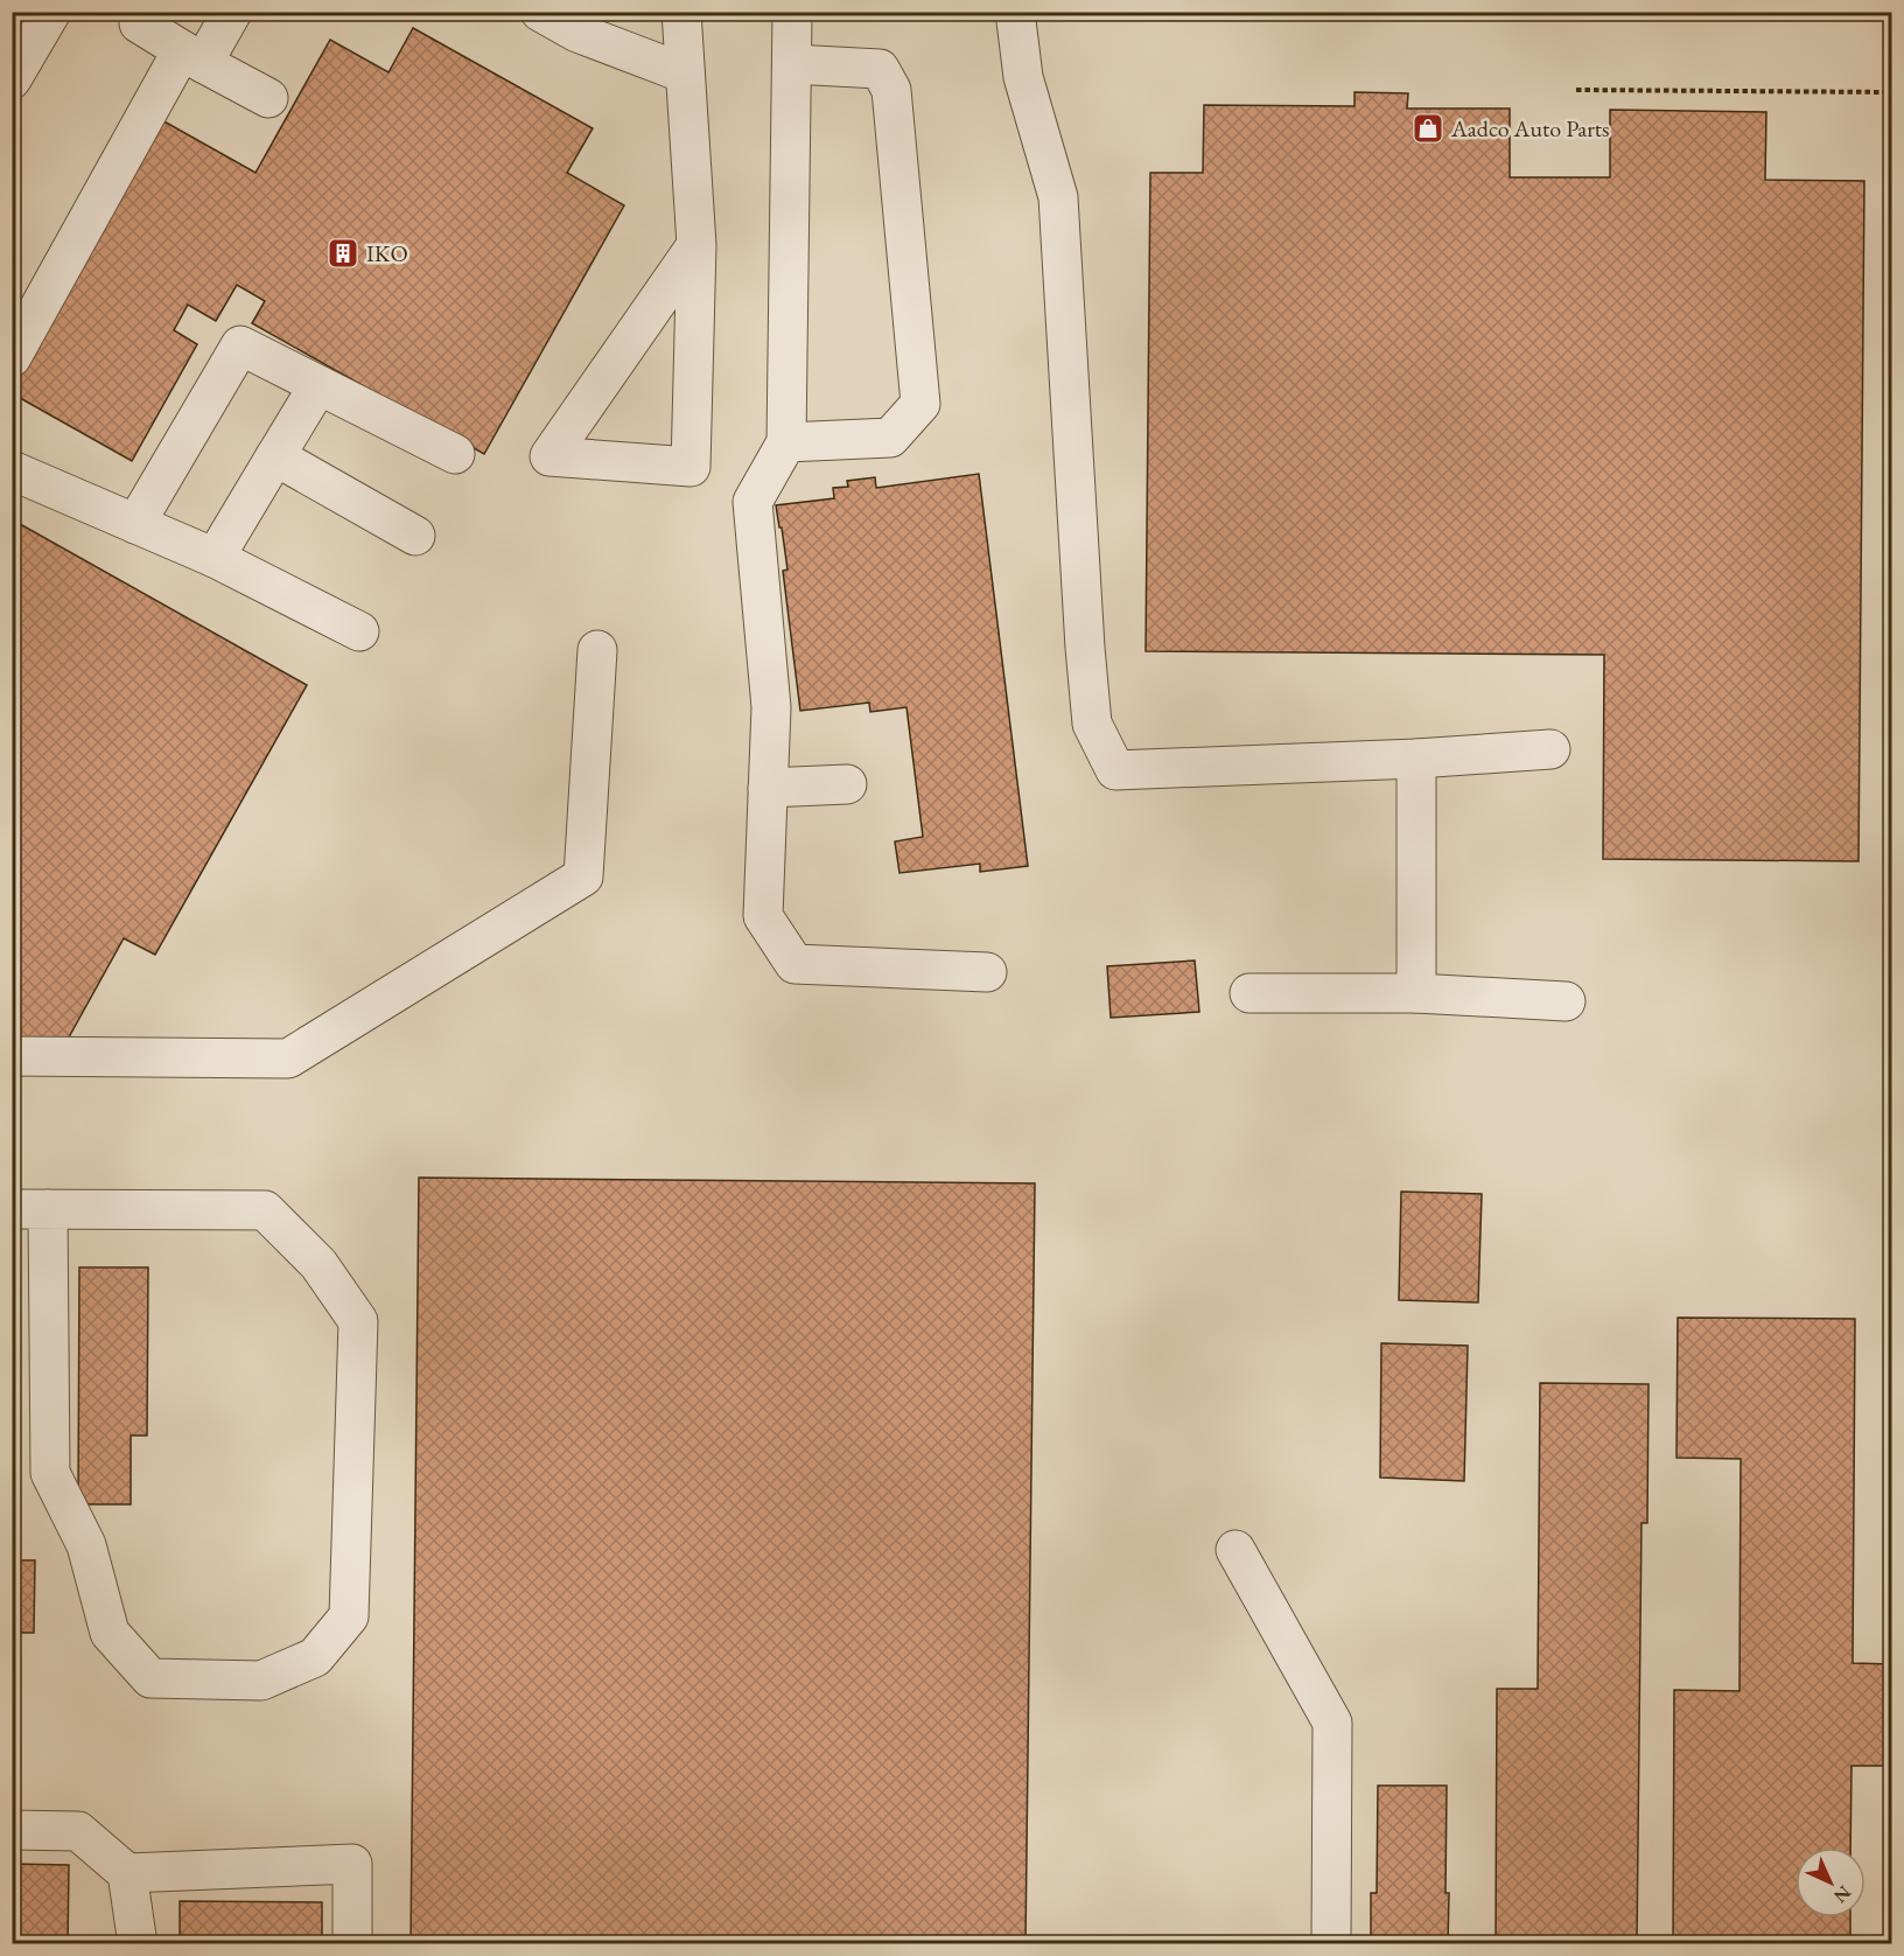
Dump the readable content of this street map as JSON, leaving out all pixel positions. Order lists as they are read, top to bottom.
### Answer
{
  "places": {
    "shop": ["Aadco Auto Parts"],
    "building": ["IKO"]
  },
  "north": "bottom right"
}
